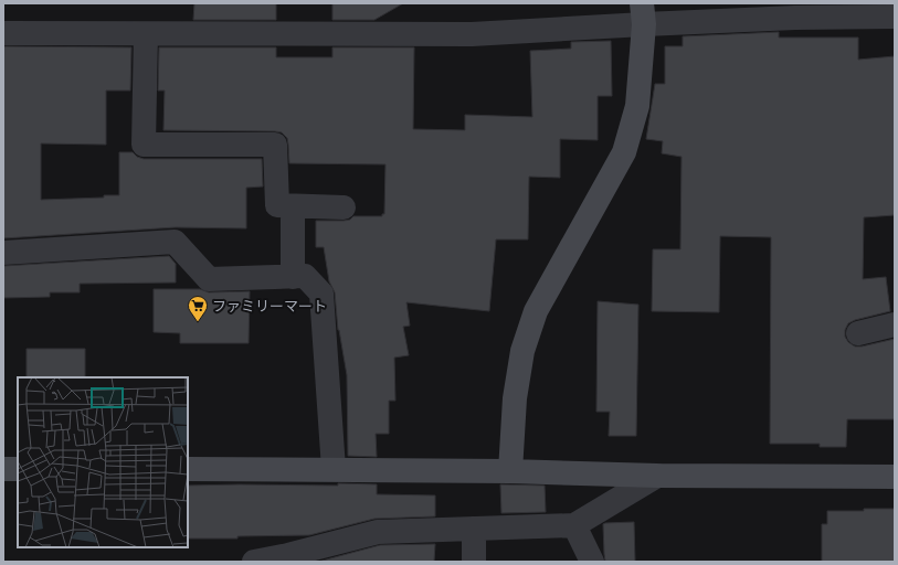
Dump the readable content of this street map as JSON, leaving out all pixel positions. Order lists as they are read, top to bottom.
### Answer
{
  "places": {
    "supermarket": ["ファミリーマート"]
  }
}
